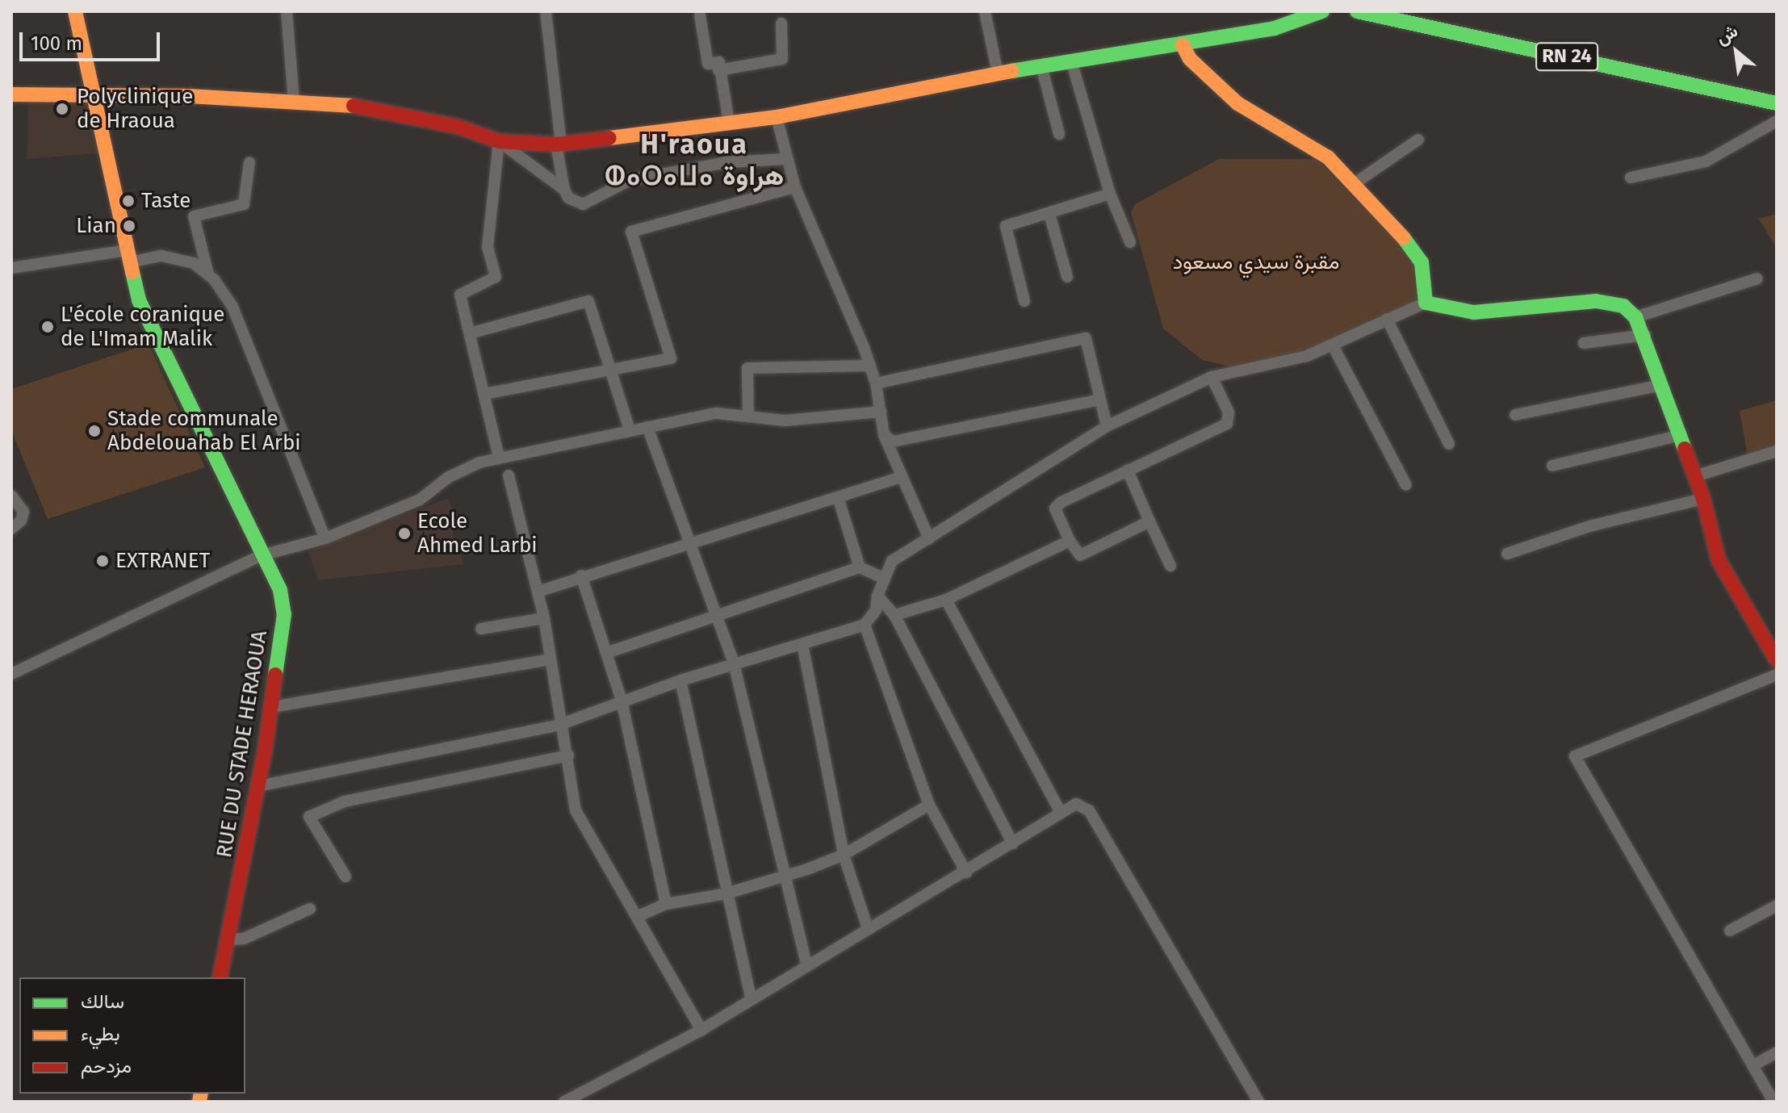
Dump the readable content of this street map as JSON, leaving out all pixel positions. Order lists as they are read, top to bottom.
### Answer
{
  "streets": {
    "street": ["RN 24", "RUE DU STADE HERAOUA"]
  },
  "districts": ["H'raoua ⵀⴰⵔⴰⵡⴰ هراوة"],
  "parks": ["مقبرة سيدي مسعود"],
  "places": [
    "Polyclinique de Hraoua",
    "Taste",
    "Lian",
    "L'école coranique de L'Imam Malik",
    "Stade communale Abdelouahab El Arbi",
    "Ecole Ahmed Larbi",
    "EXTRANET"
  ],
  "legend": ["سالك", "بطيء", "مزدحم"],
  "scale_bar": "100 m",
  "north": "top left"
}
